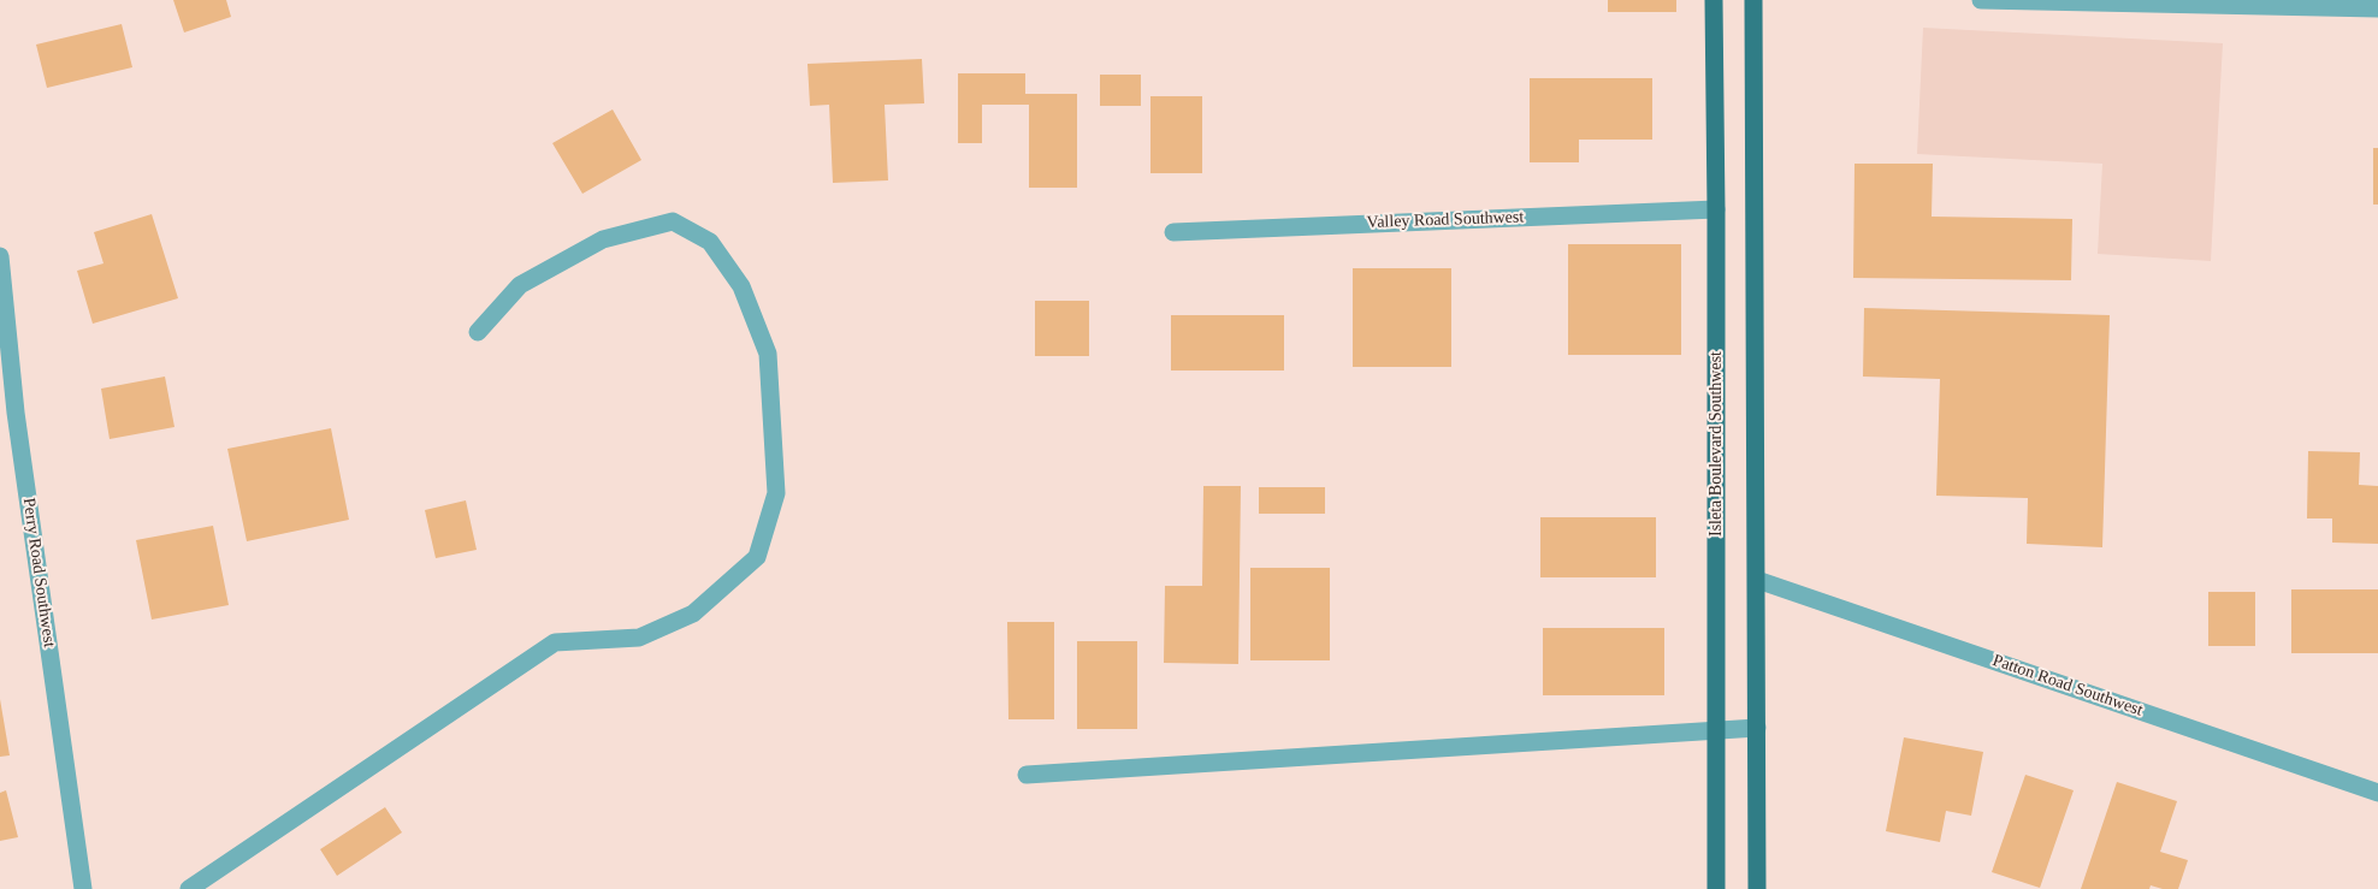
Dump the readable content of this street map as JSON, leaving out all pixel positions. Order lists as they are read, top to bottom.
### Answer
{
  "streets": {
    "main road": ["Isleta Boulevard Southwest"],
    "street": ["Valley Road Southwest", "Perry Road Southwest", "Patton Road Southwest"]
  },
  "crossings": [
    ["Valley Road Southwest", "Isleta Boulevard Southwest"]
  ]
}
